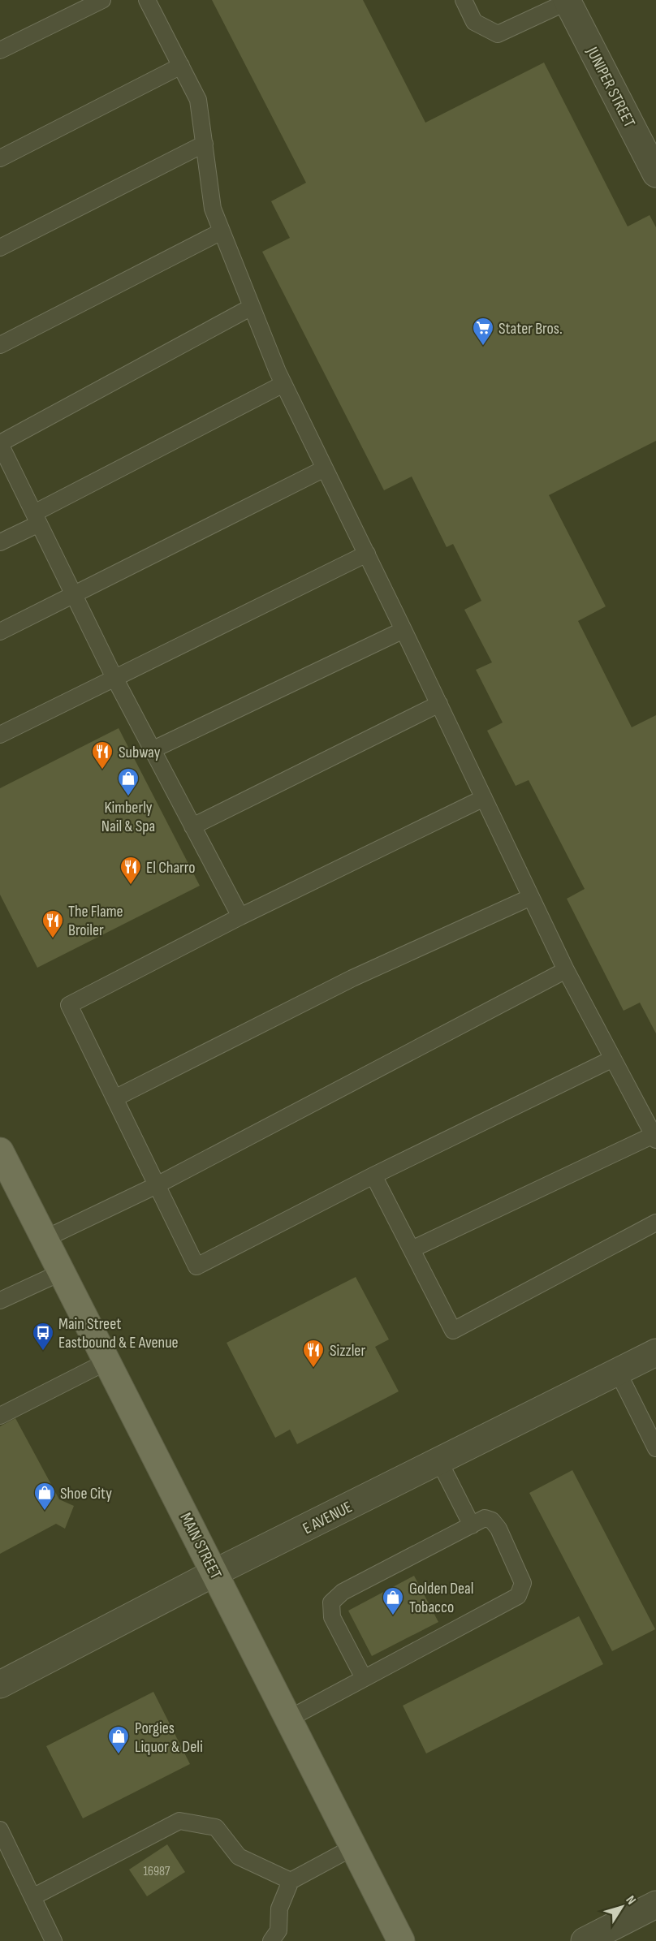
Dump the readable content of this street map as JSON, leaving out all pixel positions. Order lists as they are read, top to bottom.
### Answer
{
  "streets": {
    "main road": ["MAIN STREET"],
    "street": ["JUNIPER STREET", "E AVENUE"]
  },
  "crossings": [
    ["E AVENUE", "MAIN STREET"]
  ],
  "places": {
    "supermarket": ["Stater Bros."],
    "restaurant": [
      "Subway",
      "El Charro",
      "The Flame Broiler",
      "Sizzler"
    ],
    "shop": [
      "Kimberly Nail & Spa",
      "Shoe City",
      "Golden Deal Tobacco",
      "Porgies Liquor & Deli"
    ],
    "bus stop": ["Main Street Eastbound & E Avenue"]
  },
  "house_numbers": ["16987"],
  "north": "top right"
}
